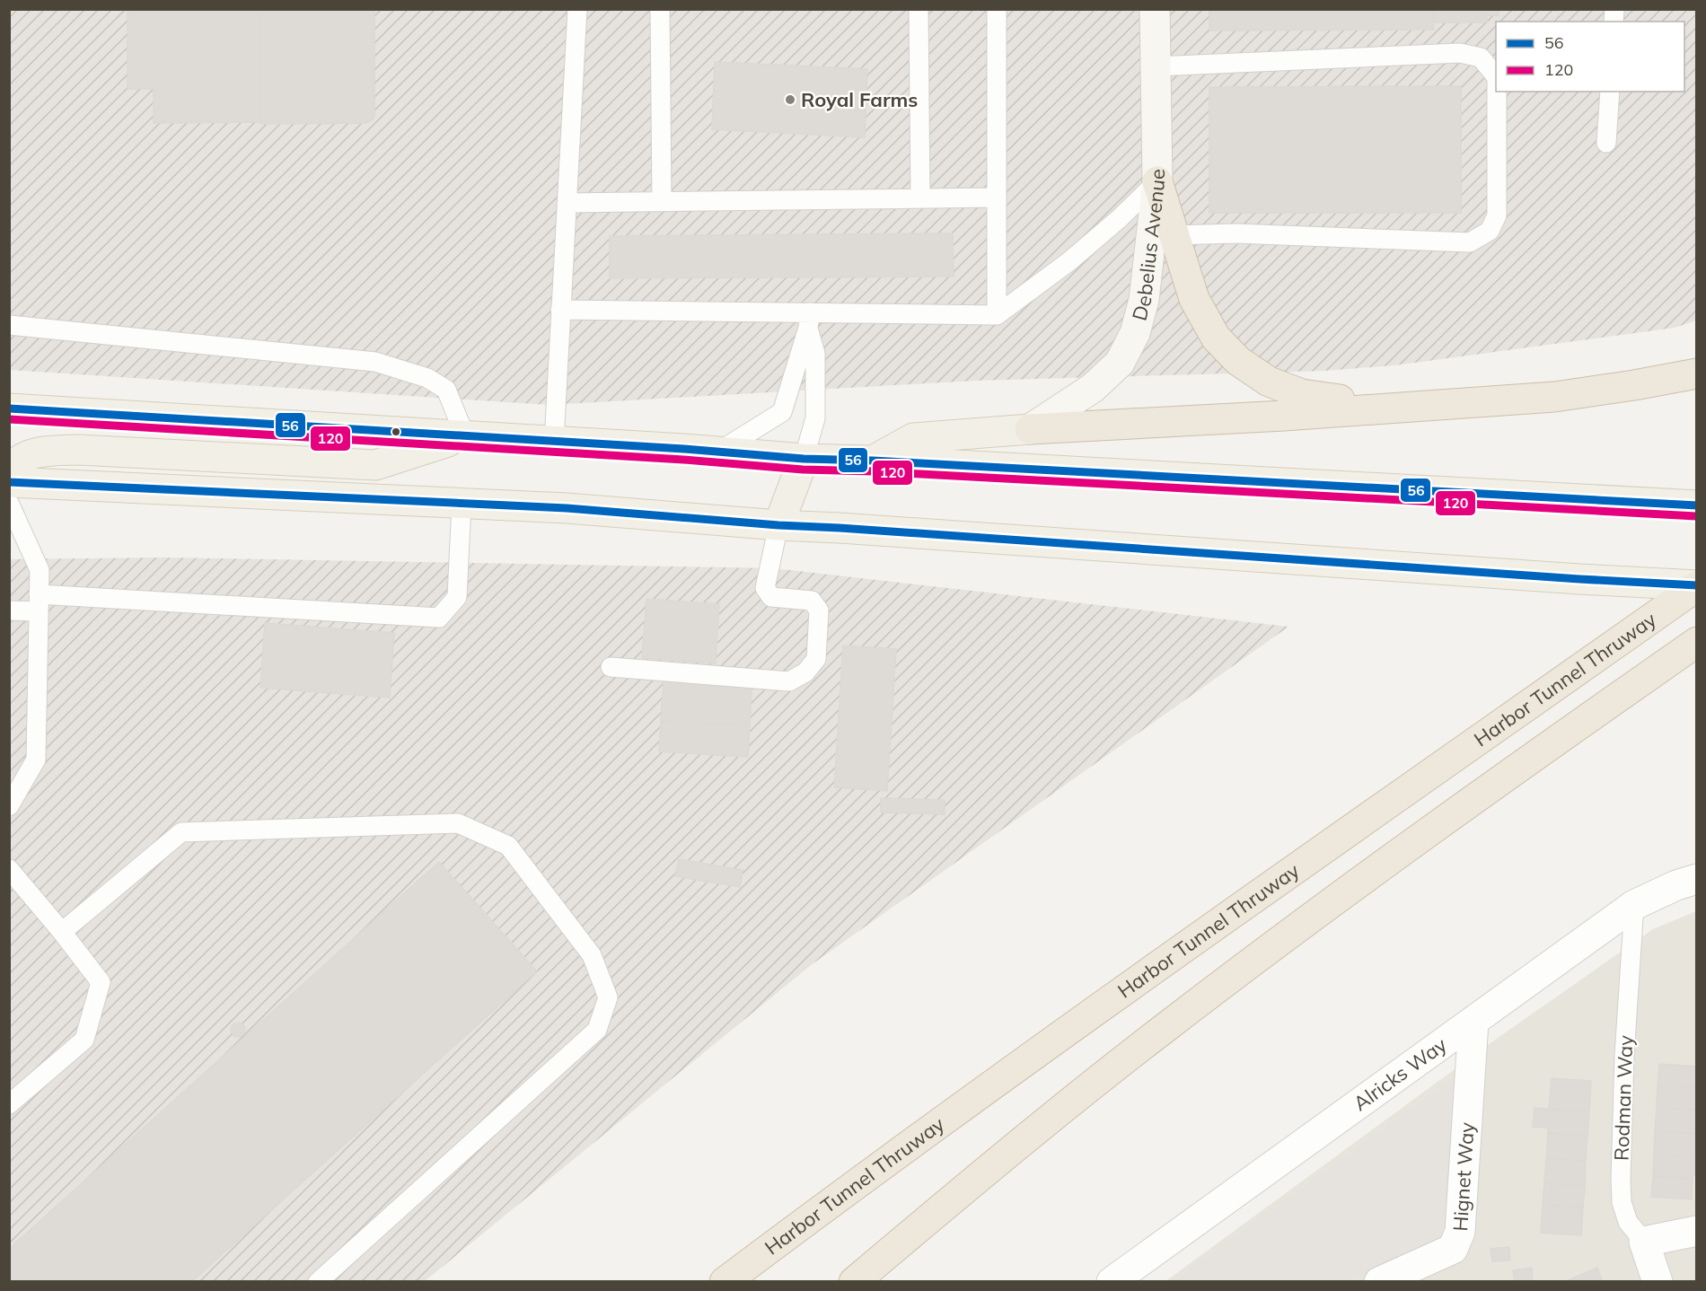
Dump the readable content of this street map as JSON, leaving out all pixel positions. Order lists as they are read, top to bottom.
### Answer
{
  "streets": {
    "highway": ["Harbor Tunnel Thruway"],
    "main road": ["Debelius Avenue"],
    "street": ["Alricks Way", "Rodman Way", "Hignet Way"]
  },
  "crossings": [
    ["Alricks Way", "Rodman Way"],
    ["Alricks Way", "Hignet Way"]
  ],
  "places": ["Royal Farms"],
  "lines": ["transit line 56", "transit line 120"],
  "legend": ["56", "120"]
}
